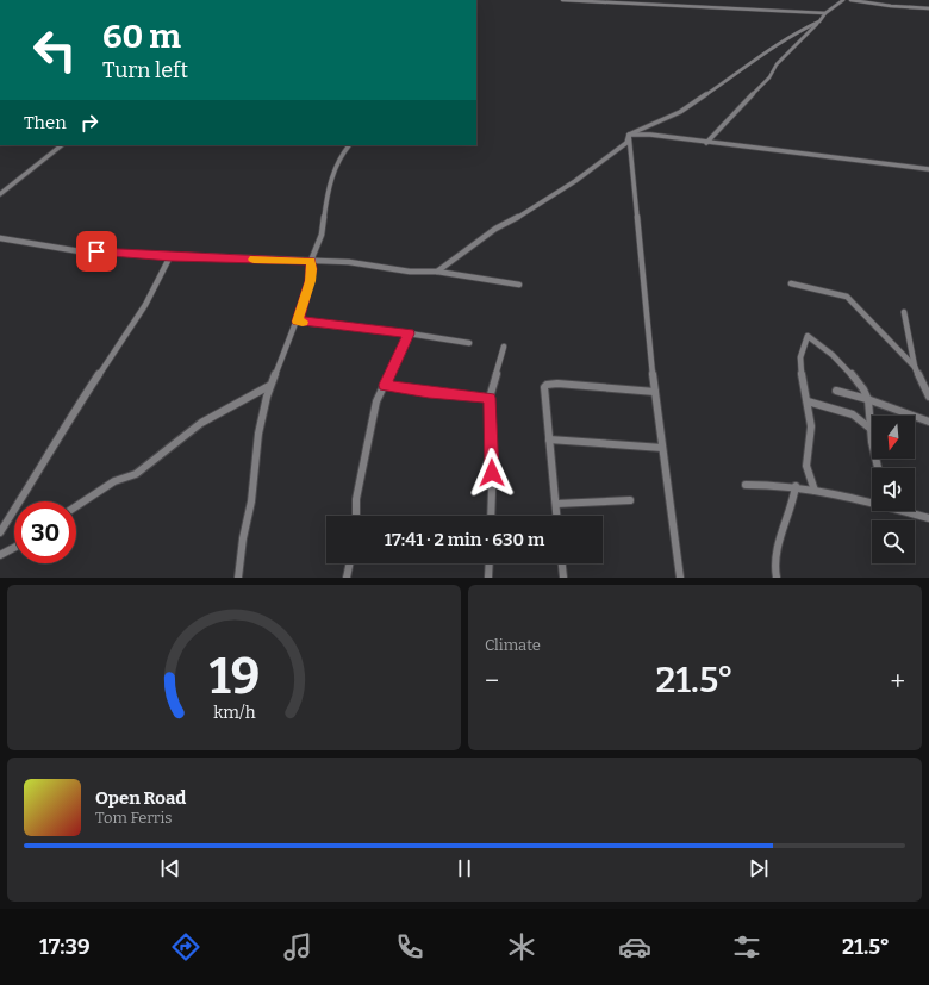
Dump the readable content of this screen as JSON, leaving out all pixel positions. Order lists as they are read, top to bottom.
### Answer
{
  "north": "bottom",
  "page": {
    "turn": ["60 m", "Turn left"],
    "then": "Then",
    "limit": "30",
    "trip": "17:41 · 2 min · 630 m",
    "tile": "Climate",
    "heat": ["−", "21.5°", "+"],
    "song": ["Open Road", "Tom Ferris"],
    "tabs": ["17:39", "21.5°"],
    "gauge": ["19", "km/h"]
  }
}
